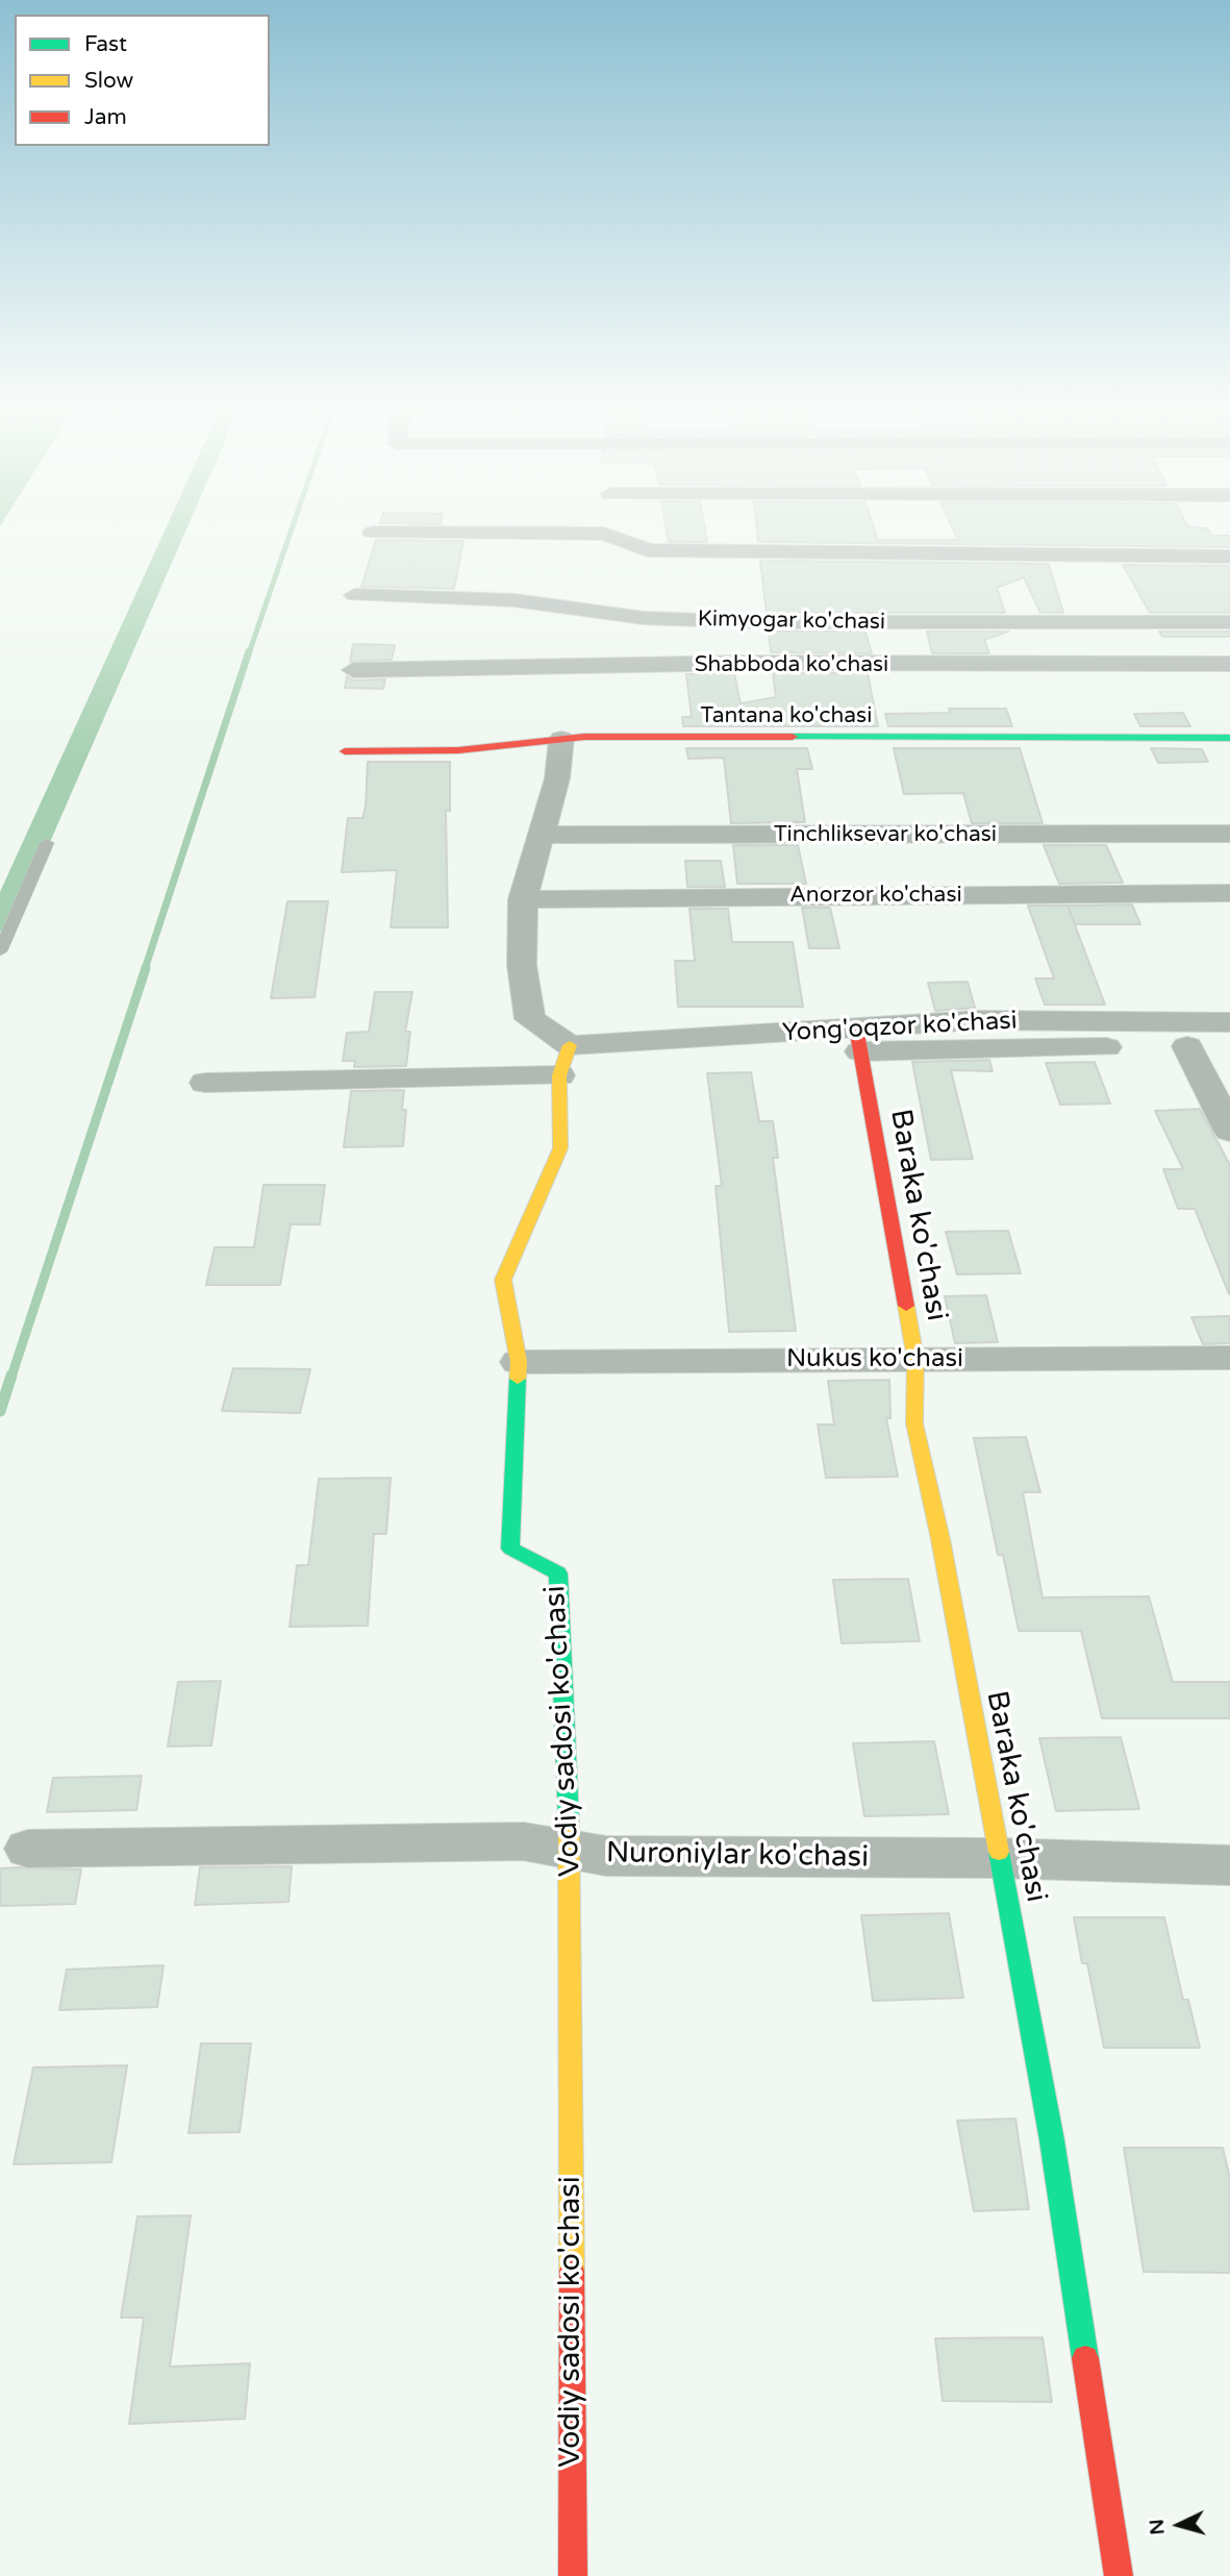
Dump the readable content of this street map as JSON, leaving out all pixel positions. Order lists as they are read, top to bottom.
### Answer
{
  "streets": {
    "street": [
      "Kimyogar ko'chasi",
      "Shabboda ko'chasi",
      "Tantana ko'chasi",
      "Tinchliksevar ko'chasi",
      "Anorzor ko'chasi",
      "Yong'oqzor ko'chasi",
      "Baraka ko'chasi",
      "Nukus ko'chasi",
      "Vodiy sadosi ko'chasi",
      "Nuroniylar ko'chasi"
    ]
  },
  "crossings": [
    ["Yong'oqzor ko'chasi", "Baraka ko'chasi"],
    ["Yong'oqzor ko'chasi", "Vodiy sadosi ko'chasi"],
    ["Baraka ko'chasi", "Nukus ko'chasi"],
    ["Baraka ko'chasi", "Nuroniylar ko'chasi"],
    ["Nukus ko'chasi", "Vodiy sadosi ko'chasi"],
    ["Vodiy sadosi ko'chasi", "Nuroniylar ko'chasi"]
  ],
  "legend": ["Fast", "Slow", "Jam"],
  "north": "left"
}
